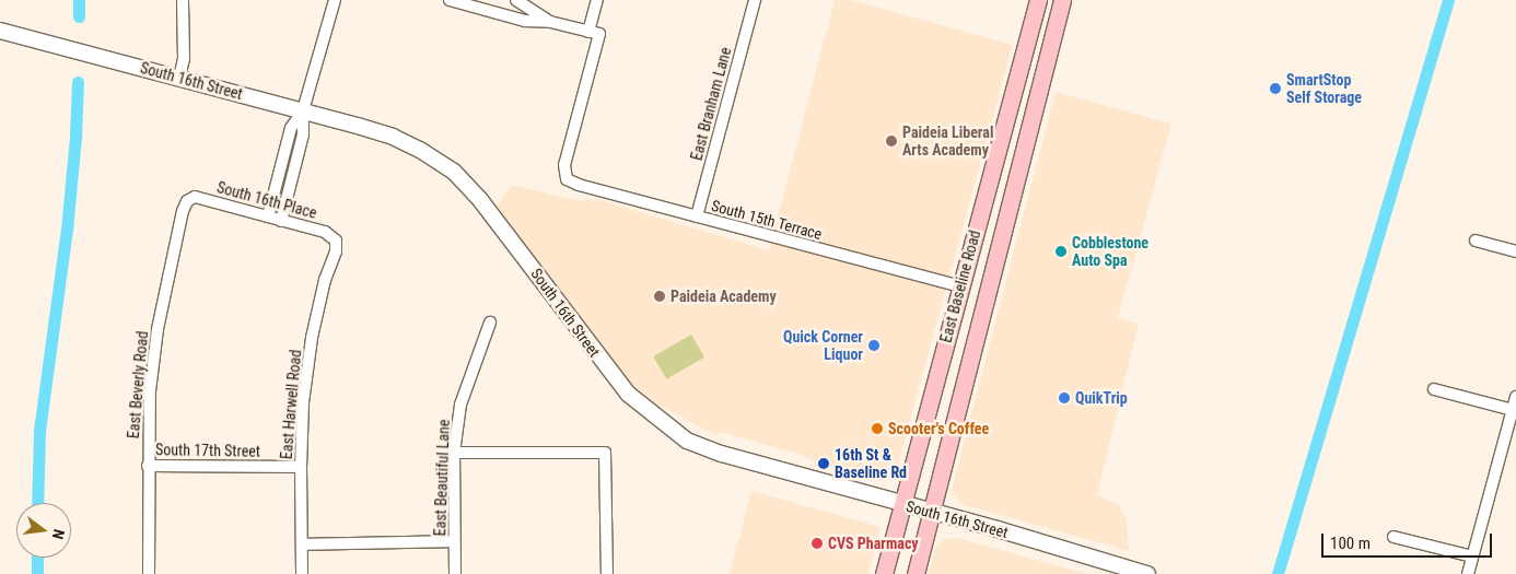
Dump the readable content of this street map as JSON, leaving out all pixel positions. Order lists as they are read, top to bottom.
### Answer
{
  "streets": {
    "main road": ["South 16th Street", "East Baseline Road"],
    "street": [
      "East Branham Lane",
      "South 16th Place",
      "South 15th Terrace",
      "East Beverly Road",
      "East Harwell Road",
      "South 17th Street",
      "East Beautiful Lane"
    ]
  },
  "crossings": [
    ["South 16th Street", "East Baseline Road"],
    ["East Branham Lane", "South 15th Terrace"],
    ["South 16th Place", "East Beverly Road"],
    ["South 16th Place", "East Harwell Road"],
    ["South 15th Terrace", "East Baseline Road"],
    ["East Beverly Road", "South 17th Street"],
    ["East Harwell Road", "South 17th Street"]
  ],
  "places": [
    "SmartStop Self Storage",
    "Paideia Liberal Arts Academy",
    "Cobblestone Auto Spa",
    "Paideia Academy",
    "Quick Corner Liquor",
    "QuikTrip",
    "Scooter's Coffee",
    "16th St & Baseline Rd",
    "CVS Pharmacy"
  ],
  "scale_bar": "100 m",
  "north": "right"
}
